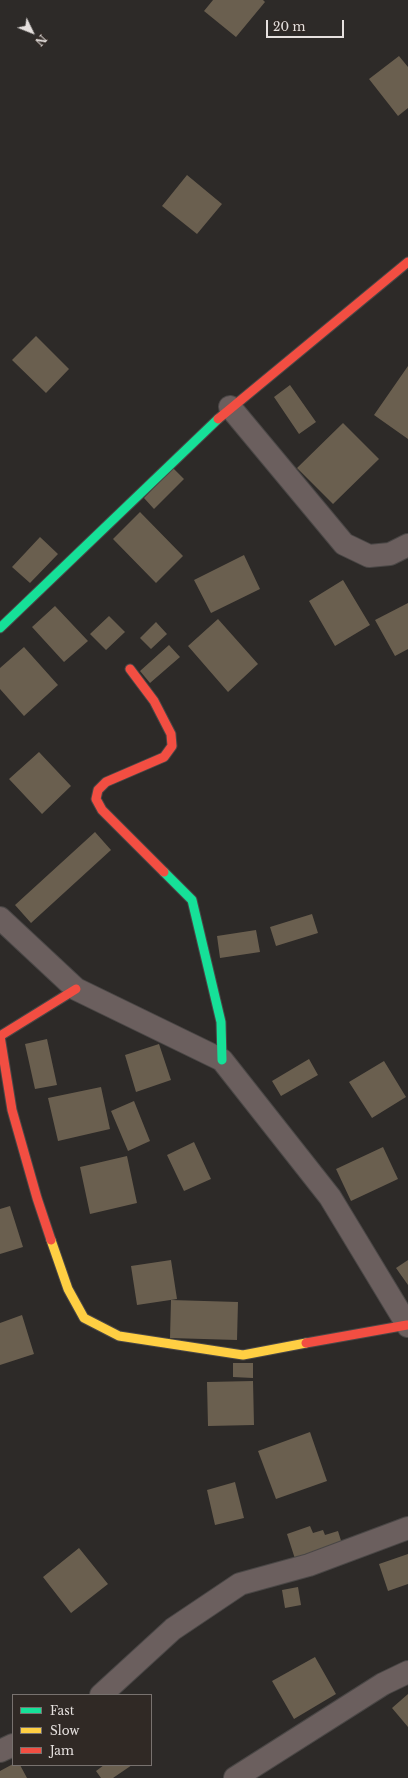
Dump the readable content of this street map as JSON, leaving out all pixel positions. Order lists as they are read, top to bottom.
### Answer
{
  "legend": ["Fast", "Slow", "Jam"],
  "scale_bar": "20 m",
  "north": "bottom right"
}
